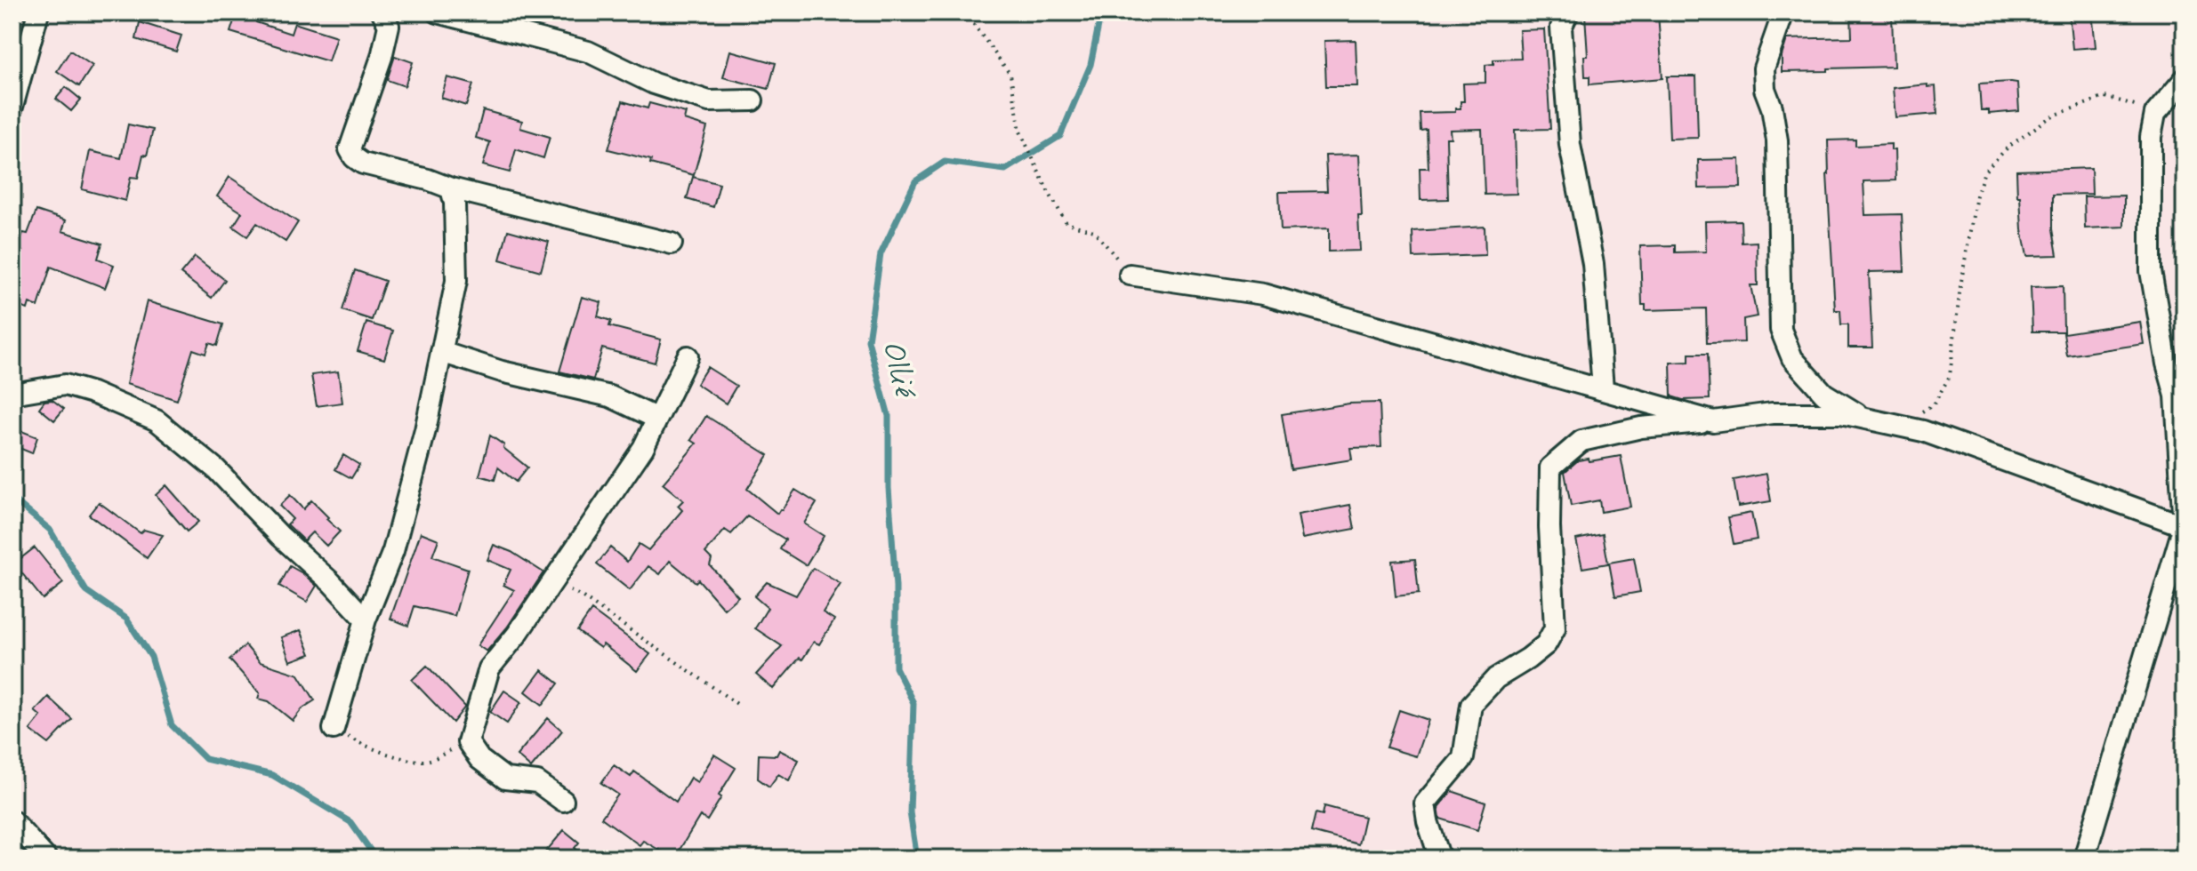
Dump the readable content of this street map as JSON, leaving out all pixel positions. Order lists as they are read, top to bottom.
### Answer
{
  "water": ["Ollié"]
}
